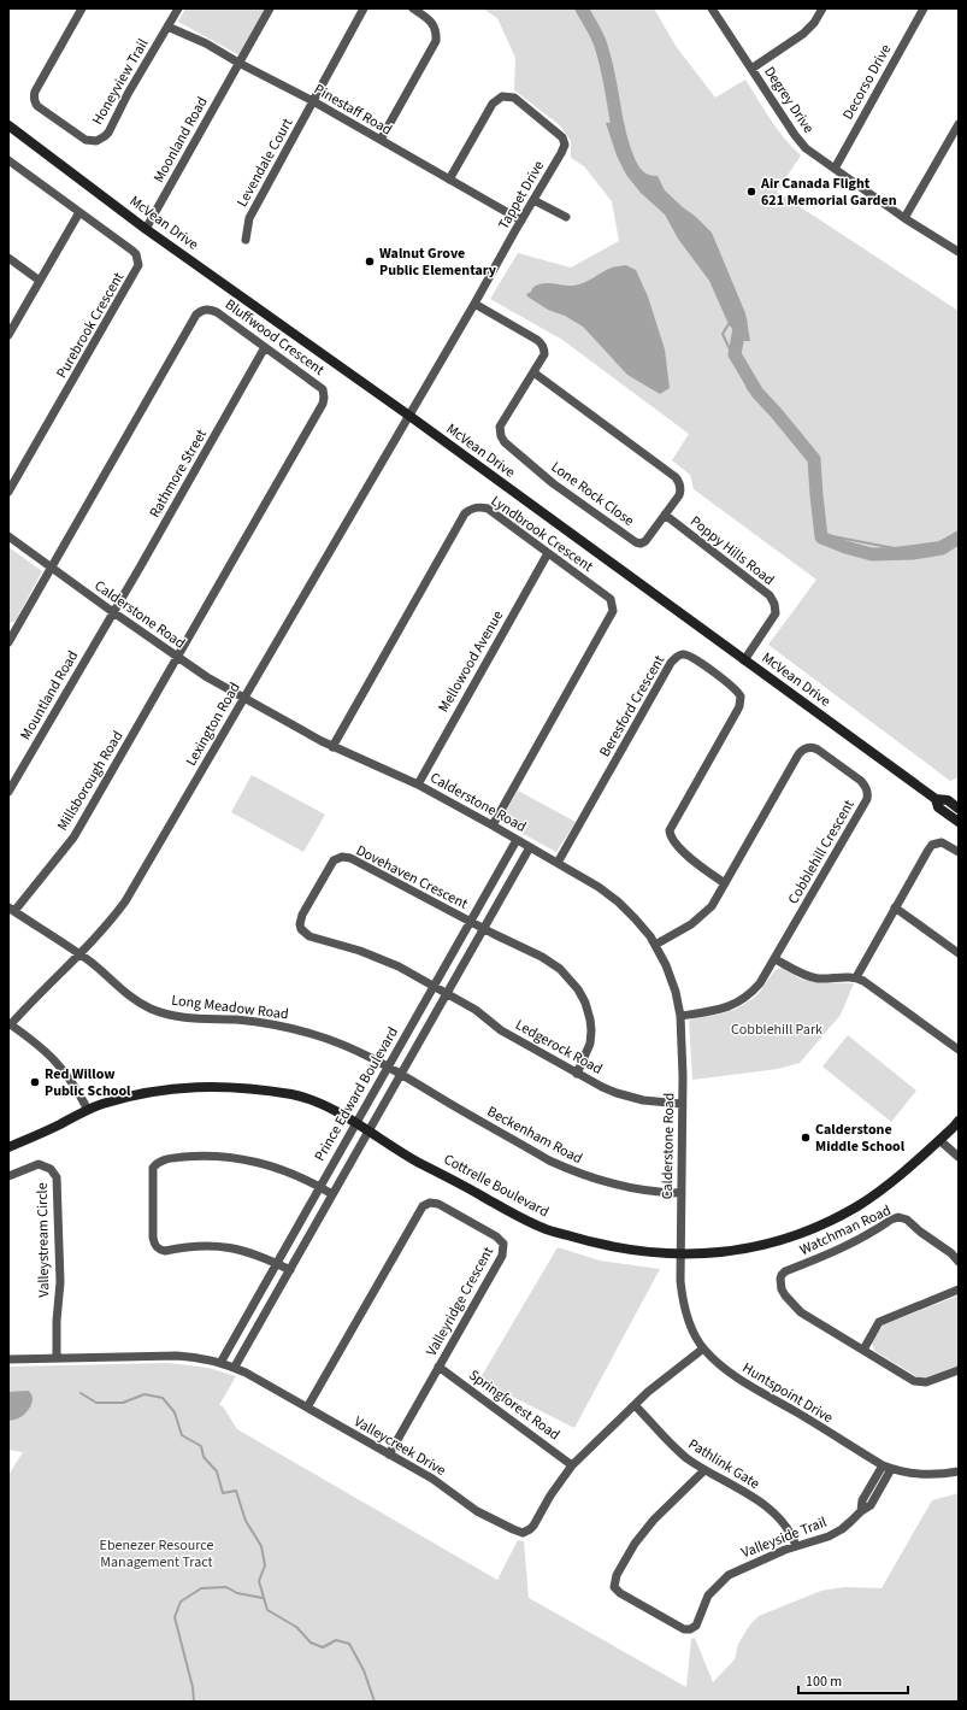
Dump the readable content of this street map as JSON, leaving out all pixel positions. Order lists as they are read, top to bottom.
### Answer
{
  "streets": {
    "main road": ["McVean Drive", "Cottrelle Boulevard"],
    "street": [
      "Honeyview Trail",
      "Decorso Drive",
      "Degrey Drive",
      "Pinestaff Road",
      "Moonland Road",
      "Levendale Court",
      "Tappet Drive",
      "Purebrook Crescent",
      "Bluffwood Crescent",
      "Rathmore Street",
      "Lone Rock Close",
      "Lyndbrook Crescent",
      "Poppy Hills Road",
      "Calderstone Road",
      "Mellowood Avenue",
      "Mountland Road",
      "Beresford Crescent",
      "Lexington Road",
      "Millsborough Road",
      "Cobblehill Crescent",
      "Dovehaven Crescent",
      "Long Meadow Road",
      "Ledgerock Road",
      "Prince Edward Boulevard",
      "Beckenham Road",
      "Watchman Road",
      "Valleystream Circle",
      "Valleyridge Crescent",
      "Huntspoint Drive",
      "Springforest Road",
      "Valleycreek Drive",
      "Pathlink Gate",
      "Valleyside Trail"
    ]
  },
  "crossings": [
    ["Honeyview Trail", "Pinestaff Road"],
    ["Decorso Drive", "Degrey Drive"],
    ["Pinestaff Road", "Moonland Road"],
    ["Pinestaff Road", "Levendale Court"],
    ["Pinestaff Road", "Tappet Drive"],
    ["Moonland Road", "McVean Drive"],
    ["Tappet Drive", "McVean Drive"],
    ["Tappet Drive", "Lone Rock Close"],
    ["Tappet Drive", "Lexington Road"],
    ["McVean Drive", "Poppy Hills Road"],
    ["McVean Drive", "Lexington Road"],
    ["Bluffwood Crescent", "Rathmore Street"],
    ["Bluffwood Crescent", "Calderstone Road"],
    ["Bluffwood Crescent", "Millsborough Road"],
    ["Rathmore Street", "Calderstone Road"],
    ["Rathmore Street", "Mountland Road"],
    ["Lone Rock Close", "Poppy Hills Road"],
    ["Lyndbrook Crescent", "Calderstone Road"],
    ["Lyndbrook Crescent", "Mellowood Avenue"],
    ["Calderstone Road", "Mellowood Avenue"],
    ["Calderstone Road", "Mountland Road"],
    ["Calderstone Road", "Beresford Crescent"],
    ["Calderstone Road", "Lexington Road"],
    ["Calderstone Road", "Millsborough Road"],
    ["Calderstone Road", "Cobblehill Crescent"],
    ["Calderstone Road", "Ledgerock Road"],
    ["Calderstone Road", "Prince Edward Boulevard"],
    ["Calderstone Road", "Beckenham Road"],
    ["Calderstone Road", "Cottrelle Boulevard"],
    ["Calderstone Road", "Huntspoint Drive"],
    ["Beresford Crescent", "Cobblehill Crescent"],
    ["Lexington Road", "Long Meadow Road"],
    ["Millsborough Road", "Long Meadow Road"],
    ["Dovehaven Crescent", "Ledgerock Road"],
    ["Dovehaven Crescent", "Prince Edward Boulevard"],
    ["Long Meadow Road", "Prince Edward Boulevard"],
    ["Long Meadow Road", "Beckenham Road"],
    ["Ledgerock Road", "Prince Edward Boulevard"],
    ["Prince Edward Boulevard", "Beckenham Road"],
    ["Prince Edward Boulevard", "Cottrelle Boulevard"],
    ["Prince Edward Boulevard", "Valleycreek Drive"],
    ["Cottrelle Boulevard", "Huntspoint Drive"],
    ["Valleystream Circle", "Valleycreek Drive"],
    ["Valleyridge Crescent", "Springforest Road"],
    ["Valleyridge Crescent", "Valleycreek Drive"],
    ["Huntspoint Drive", "Valleycreek Drive"],
    ["Huntspoint Drive", "Valleyside Trail"],
    ["Springforest Road", "Valleycreek Drive"],
    ["Valleycreek Drive", "Pathlink Gate"],
    ["Pathlink Gate", "Valleyside Trail"]
  ],
  "parks": ["Cobblehill Park", "Ebenezer Resource Management Tract"],
  "places": [
    "Air Canada Flight 621 Memorial Garden",
    "Walnut Grove Public Elementary",
    "Red Willow Public School",
    "Calderstone Middle School"
  ],
  "scale_bar": "100 m"
}
